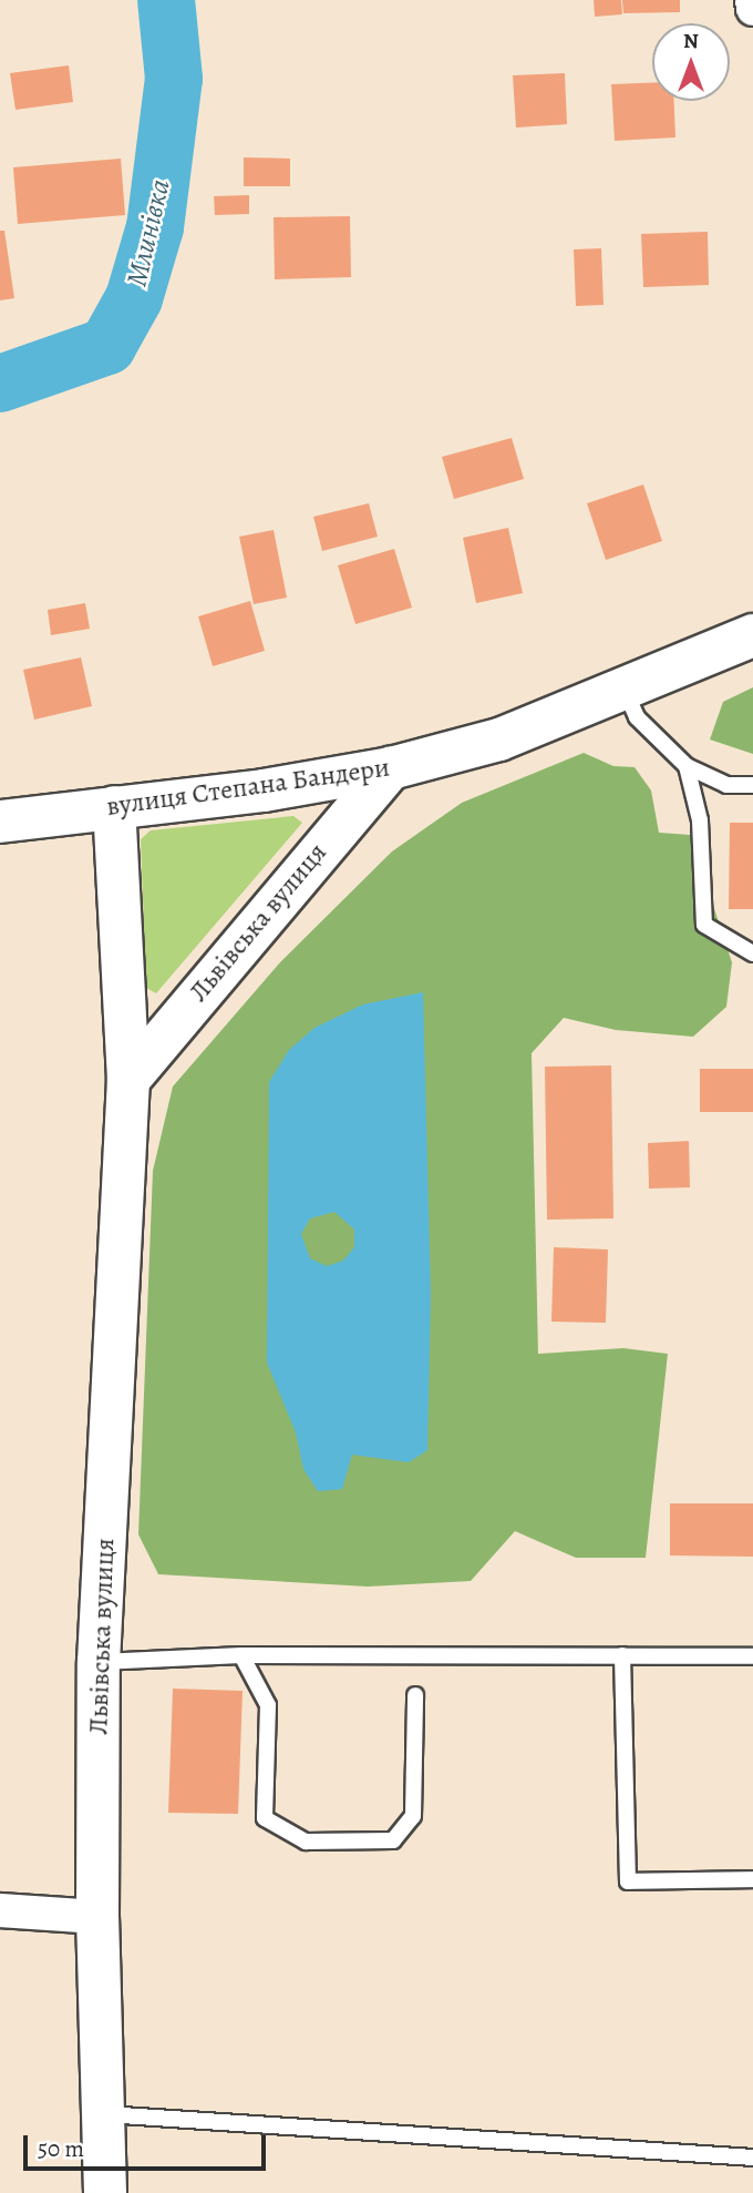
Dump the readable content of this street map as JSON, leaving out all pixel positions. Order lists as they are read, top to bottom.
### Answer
{
  "streets": {
    "street": ["вулиця Степана Бандери", "Львівська вулиця"]
  },
  "crossings": [
    ["вулиця Степана Бандери", "Львівська вулиця"]
  ],
  "water": ["Млинівка"],
  "scale_bar": "50 m",
  "north": "top"
}
